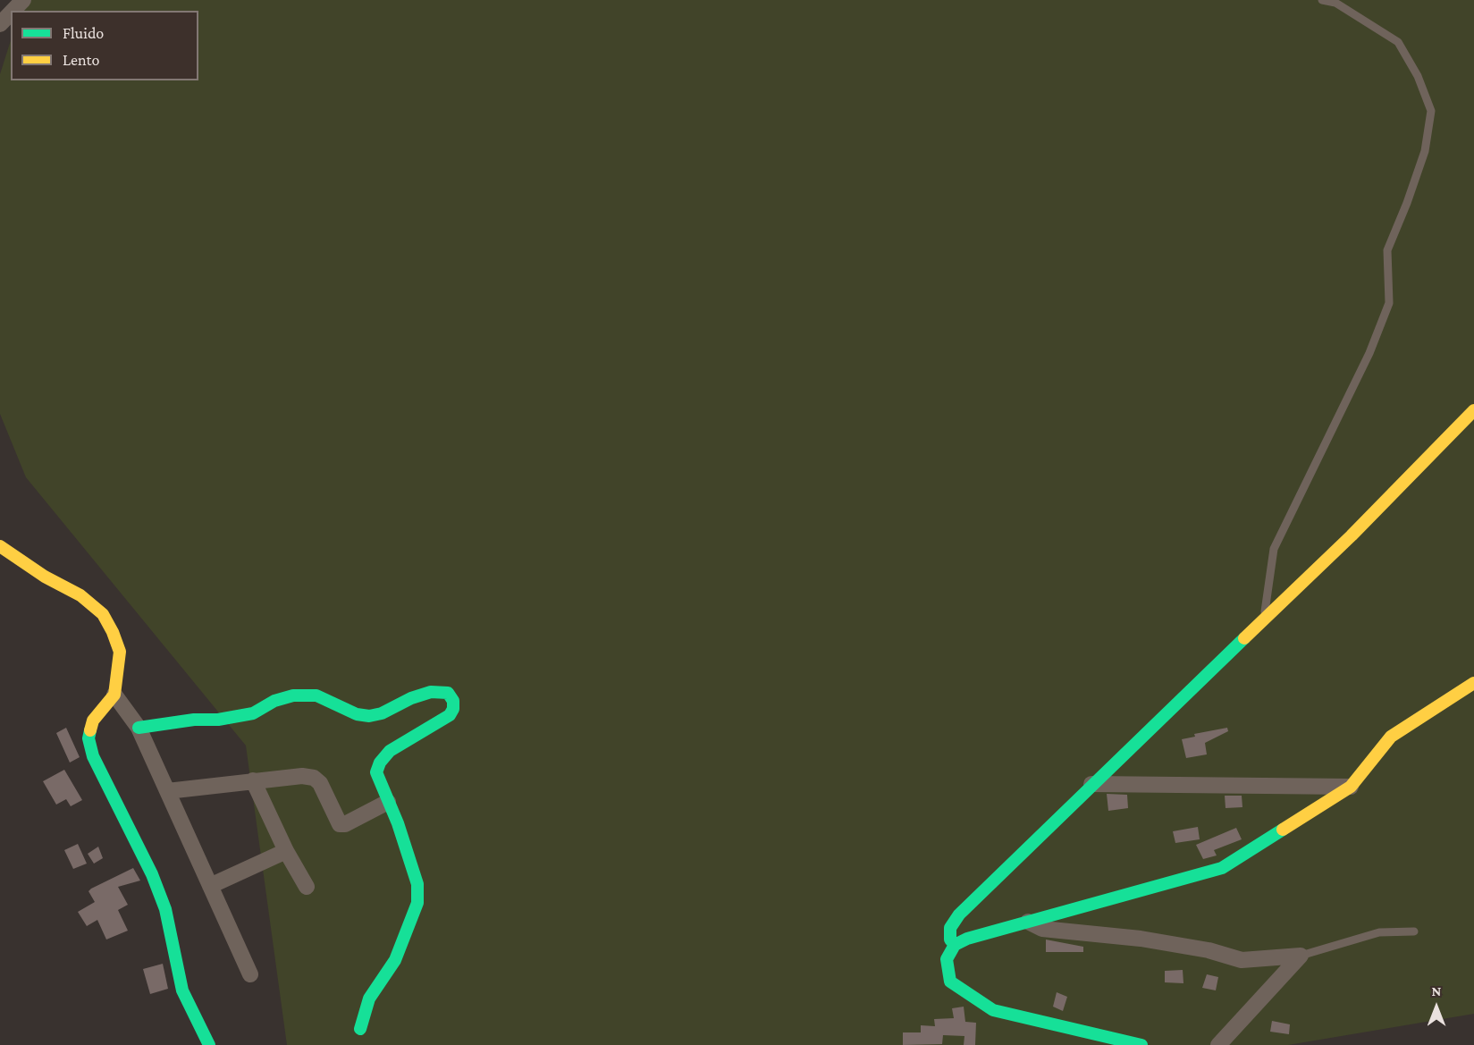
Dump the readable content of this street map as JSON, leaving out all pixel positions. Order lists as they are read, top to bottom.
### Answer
{
  "legend": ["Fluido", "Lento"],
  "north": "top"
}
